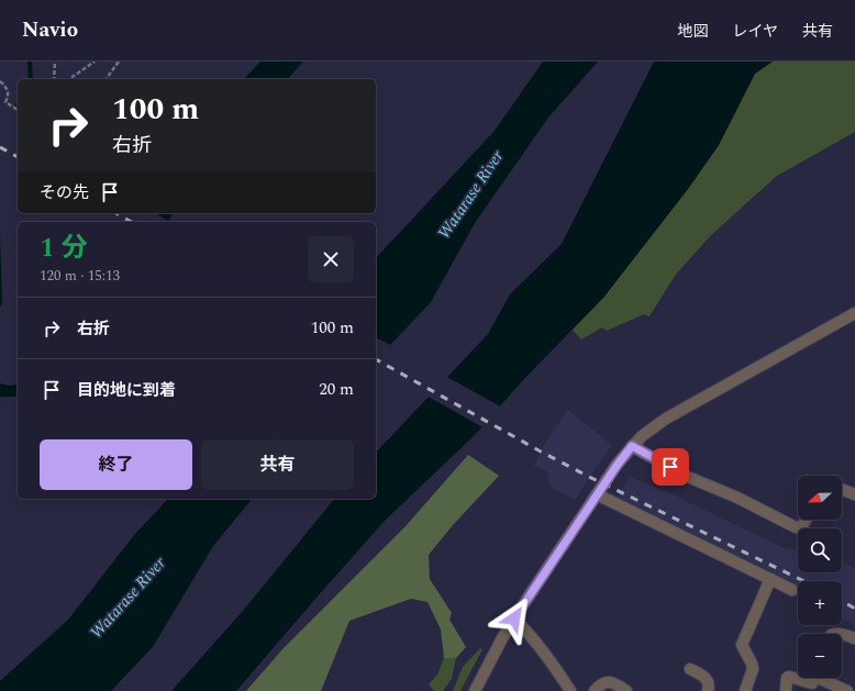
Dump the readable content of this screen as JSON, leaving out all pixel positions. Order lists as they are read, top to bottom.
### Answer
{
  "water": ["Watarase River"],
  "north": "left",
  "page": {
    "header": "Navio",
    "nav": ["地図", "レイヤ", "共有"],
    "turn": ["100 m", "右折"],
    "then": "その先",
    "heading": ["1 分", "120 m · 15:13"],
    "list": [
      {
        "name": "右折",
        "value": "100 m"
      },
      {
        "name": "目的地に到着",
        "value": "20 m"
      }
    ],
    "buttons": ["終了", "共有"],
    "map_buttons": ["+", "−"]
  }
}
